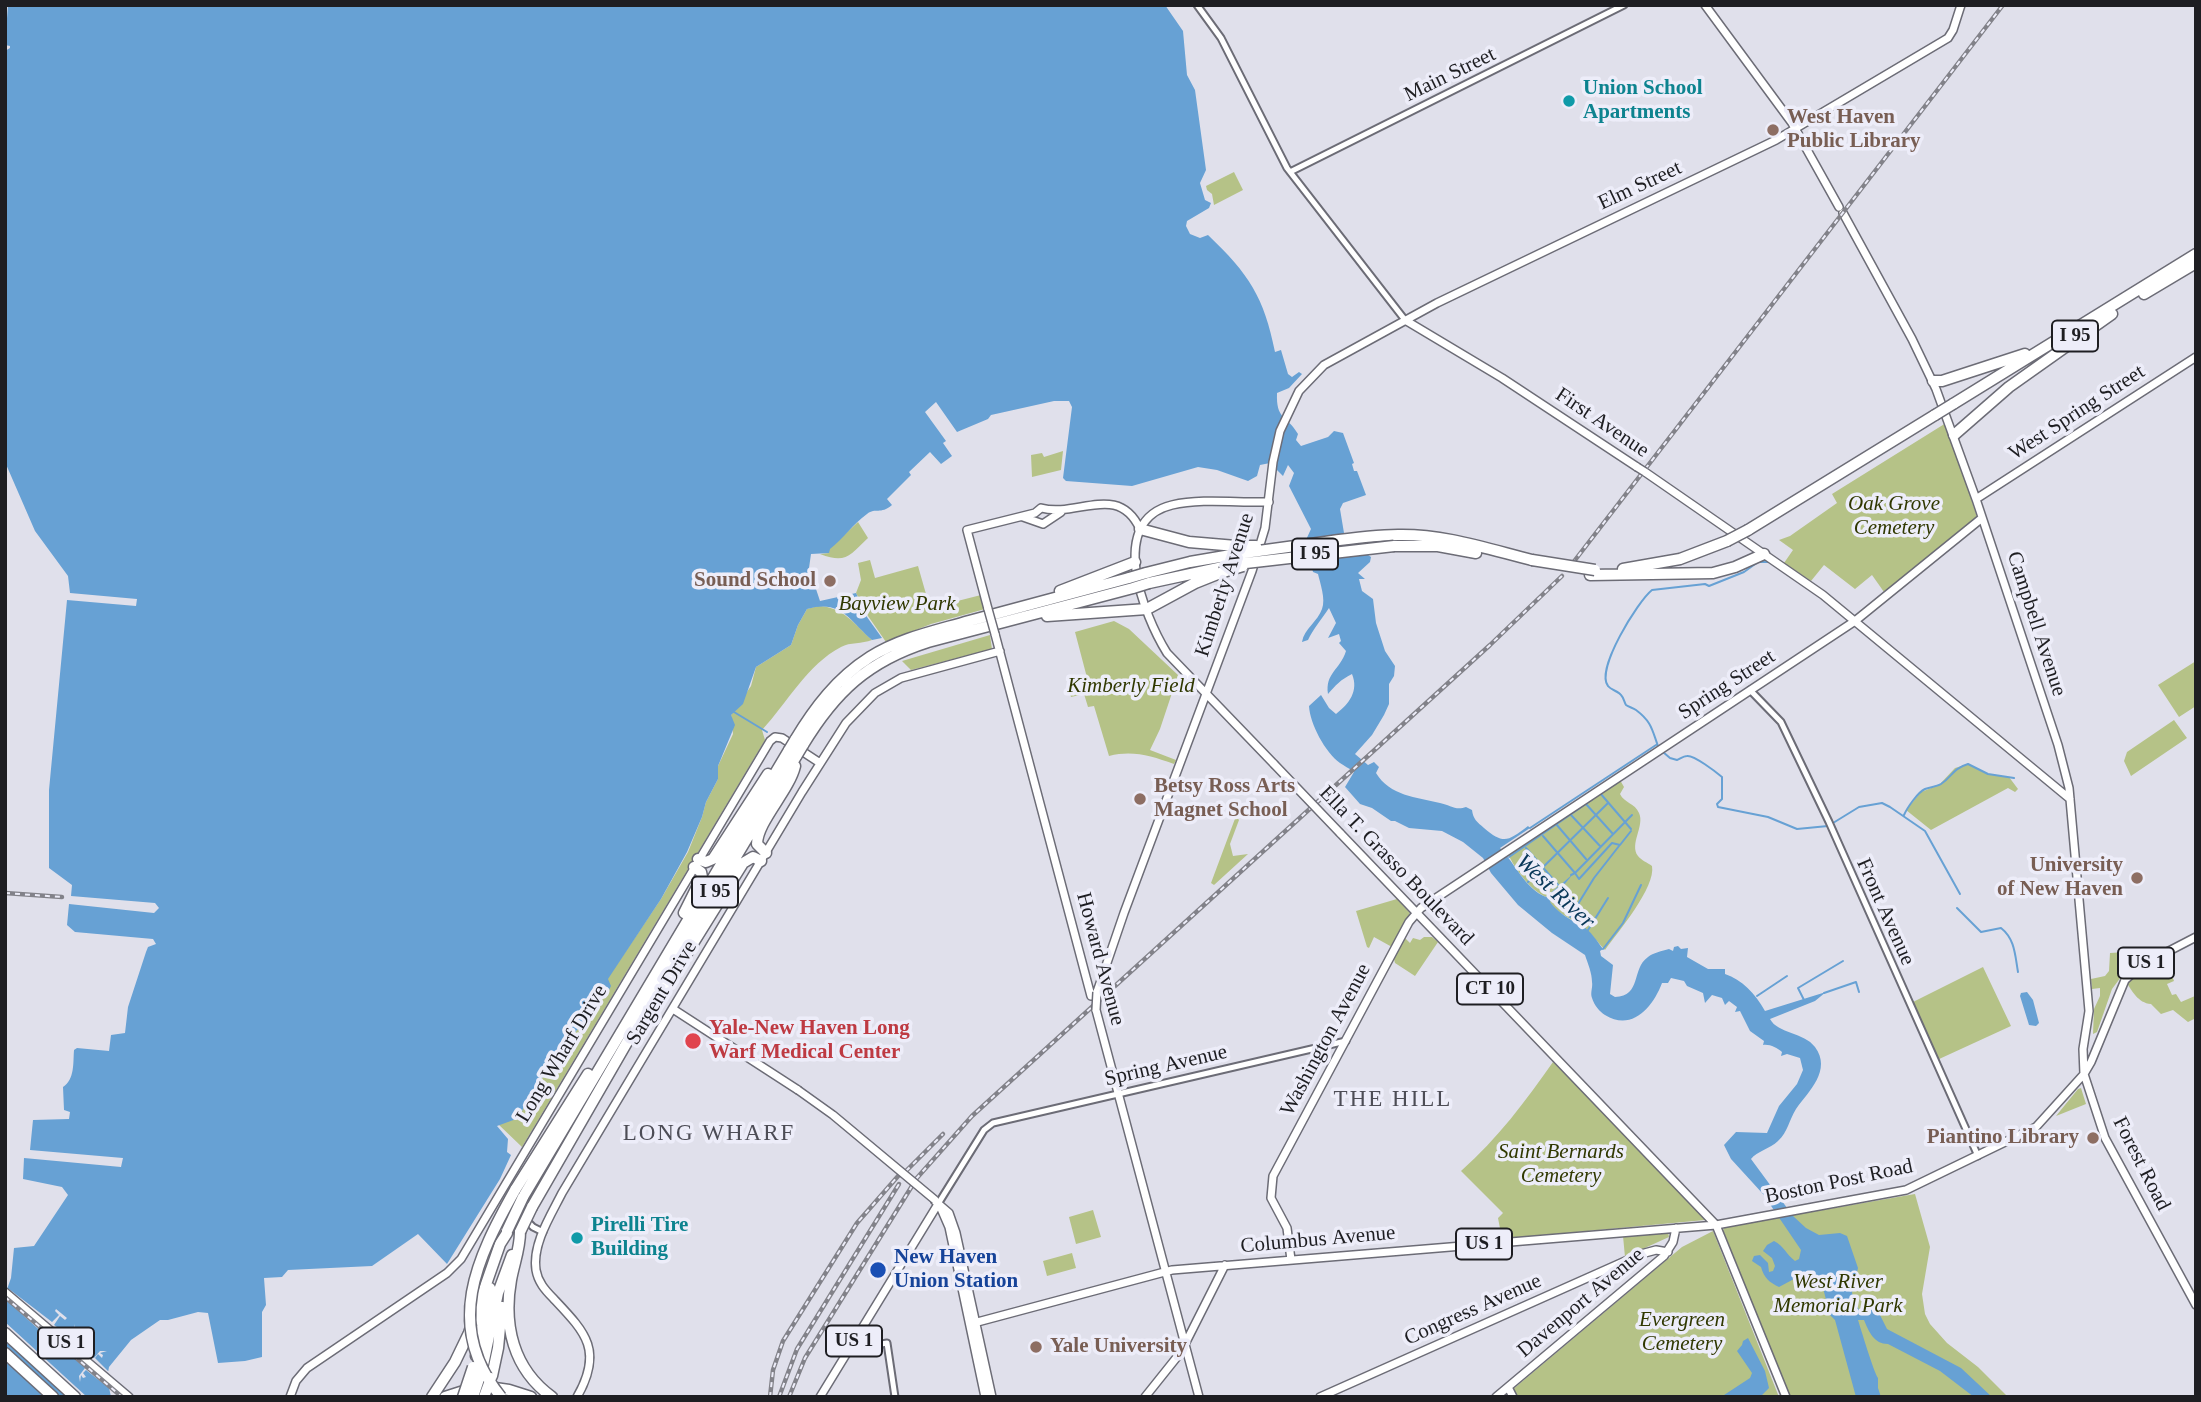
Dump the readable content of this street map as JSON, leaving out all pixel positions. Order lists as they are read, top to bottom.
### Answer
{
  "streets": {
    "highway": ["I 95"],
    "main road": [
      "Elm Street",
      "West Spring Street",
      "First Avenue",
      "Kimberly Avenue",
      "Campbell Avenue",
      "Spring Street",
      "Ella T. Grasso Boulevard",
      "Howard Avenue",
      "US 1",
      "CT 10",
      "Sargent Drive",
      "Washington Avenue",
      "Long Wharf Drive",
      "Forest Road",
      "Boston Post Road",
      "Columbus Avenue",
      "Davenport Avenue",
      "Congress Avenue"
    ],
    "street": ["Main Street", "Front Avenue", "Spring Avenue"]
  },
  "crossings": [
    ["Main Street", "First Avenue"],
    ["Elm Street", "First Avenue"],
    ["Elm Street", "Kimberly Avenue"],
    ["Elm Street", "Campbell Avenue"],
    ["West Spring Street", "Campbell Avenue"],
    ["First Avenue", "Campbell Avenue"],
    ["First Avenue", "Spring Street"],
    ["Kimberly Avenue", "Ella T. Grasso Boulevard"],
    ["Kimberly Avenue", "Howard Avenue"],
    ["Campbell Avenue", "Spring Street"],
    ["Campbell Avenue", "Forest Road"],
    ["Campbell Avenue", "Boston Post Road"],
    ["Spring Street", "Front Avenue"],
    ["Spring Street", "Washington Avenue"],
    ["Ella T. Grasso Boulevard", "US 1"],
    ["Ella T. Grasso Boulevard", "Washington Avenue"],
    ["Ella T. Grasso Boulevard", "Boston Post Road"],
    ["Front Avenue", "Boston Post Road"],
    ["Howard Avenue", "Sargent Drive"],
    ["Howard Avenue", "Spring Avenue"],
    ["Howard Avenue", "Columbus Avenue"],
    ["US 1", "Spring Avenue"],
    ["US 1", "Boston Post Road"],
    ["US 1", "Columbus Avenue"],
    ["US 1", "Davenport Avenue"],
    ["Sargent Drive", "Long Wharf Drive"],
    ["Washington Avenue", "Spring Avenue"],
    ["Washington Avenue", "Columbus Avenue"],
    ["Forest Road", "Boston Post Road"],
    ["Columbus Avenue", "Davenport Avenue"],
    ["Davenport Avenue", "Congress Avenue"]
  ],
  "districts": ["THE HILL", "LONG WHARF"],
  "water": ["West River"],
  "parks": [
    "Oak Grove Cemetery",
    "Bayview Park",
    "Kimberly Field",
    "Saint Bernards Cemetery",
    "West River Memorial Park",
    "Evergreen Cemetery"
  ],
  "places": [
    "Union School Apartments",
    "West Haven Public Library",
    "Sound School",
    "Betsy Ross Arts Magnet School",
    "University of New Haven",
    "Yale-New Haven Long Warf Medical Center",
    "Piantino Library",
    "Pirelli Tire Building",
    "New Haven Union Station",
    "Yale University"
  ]
}
